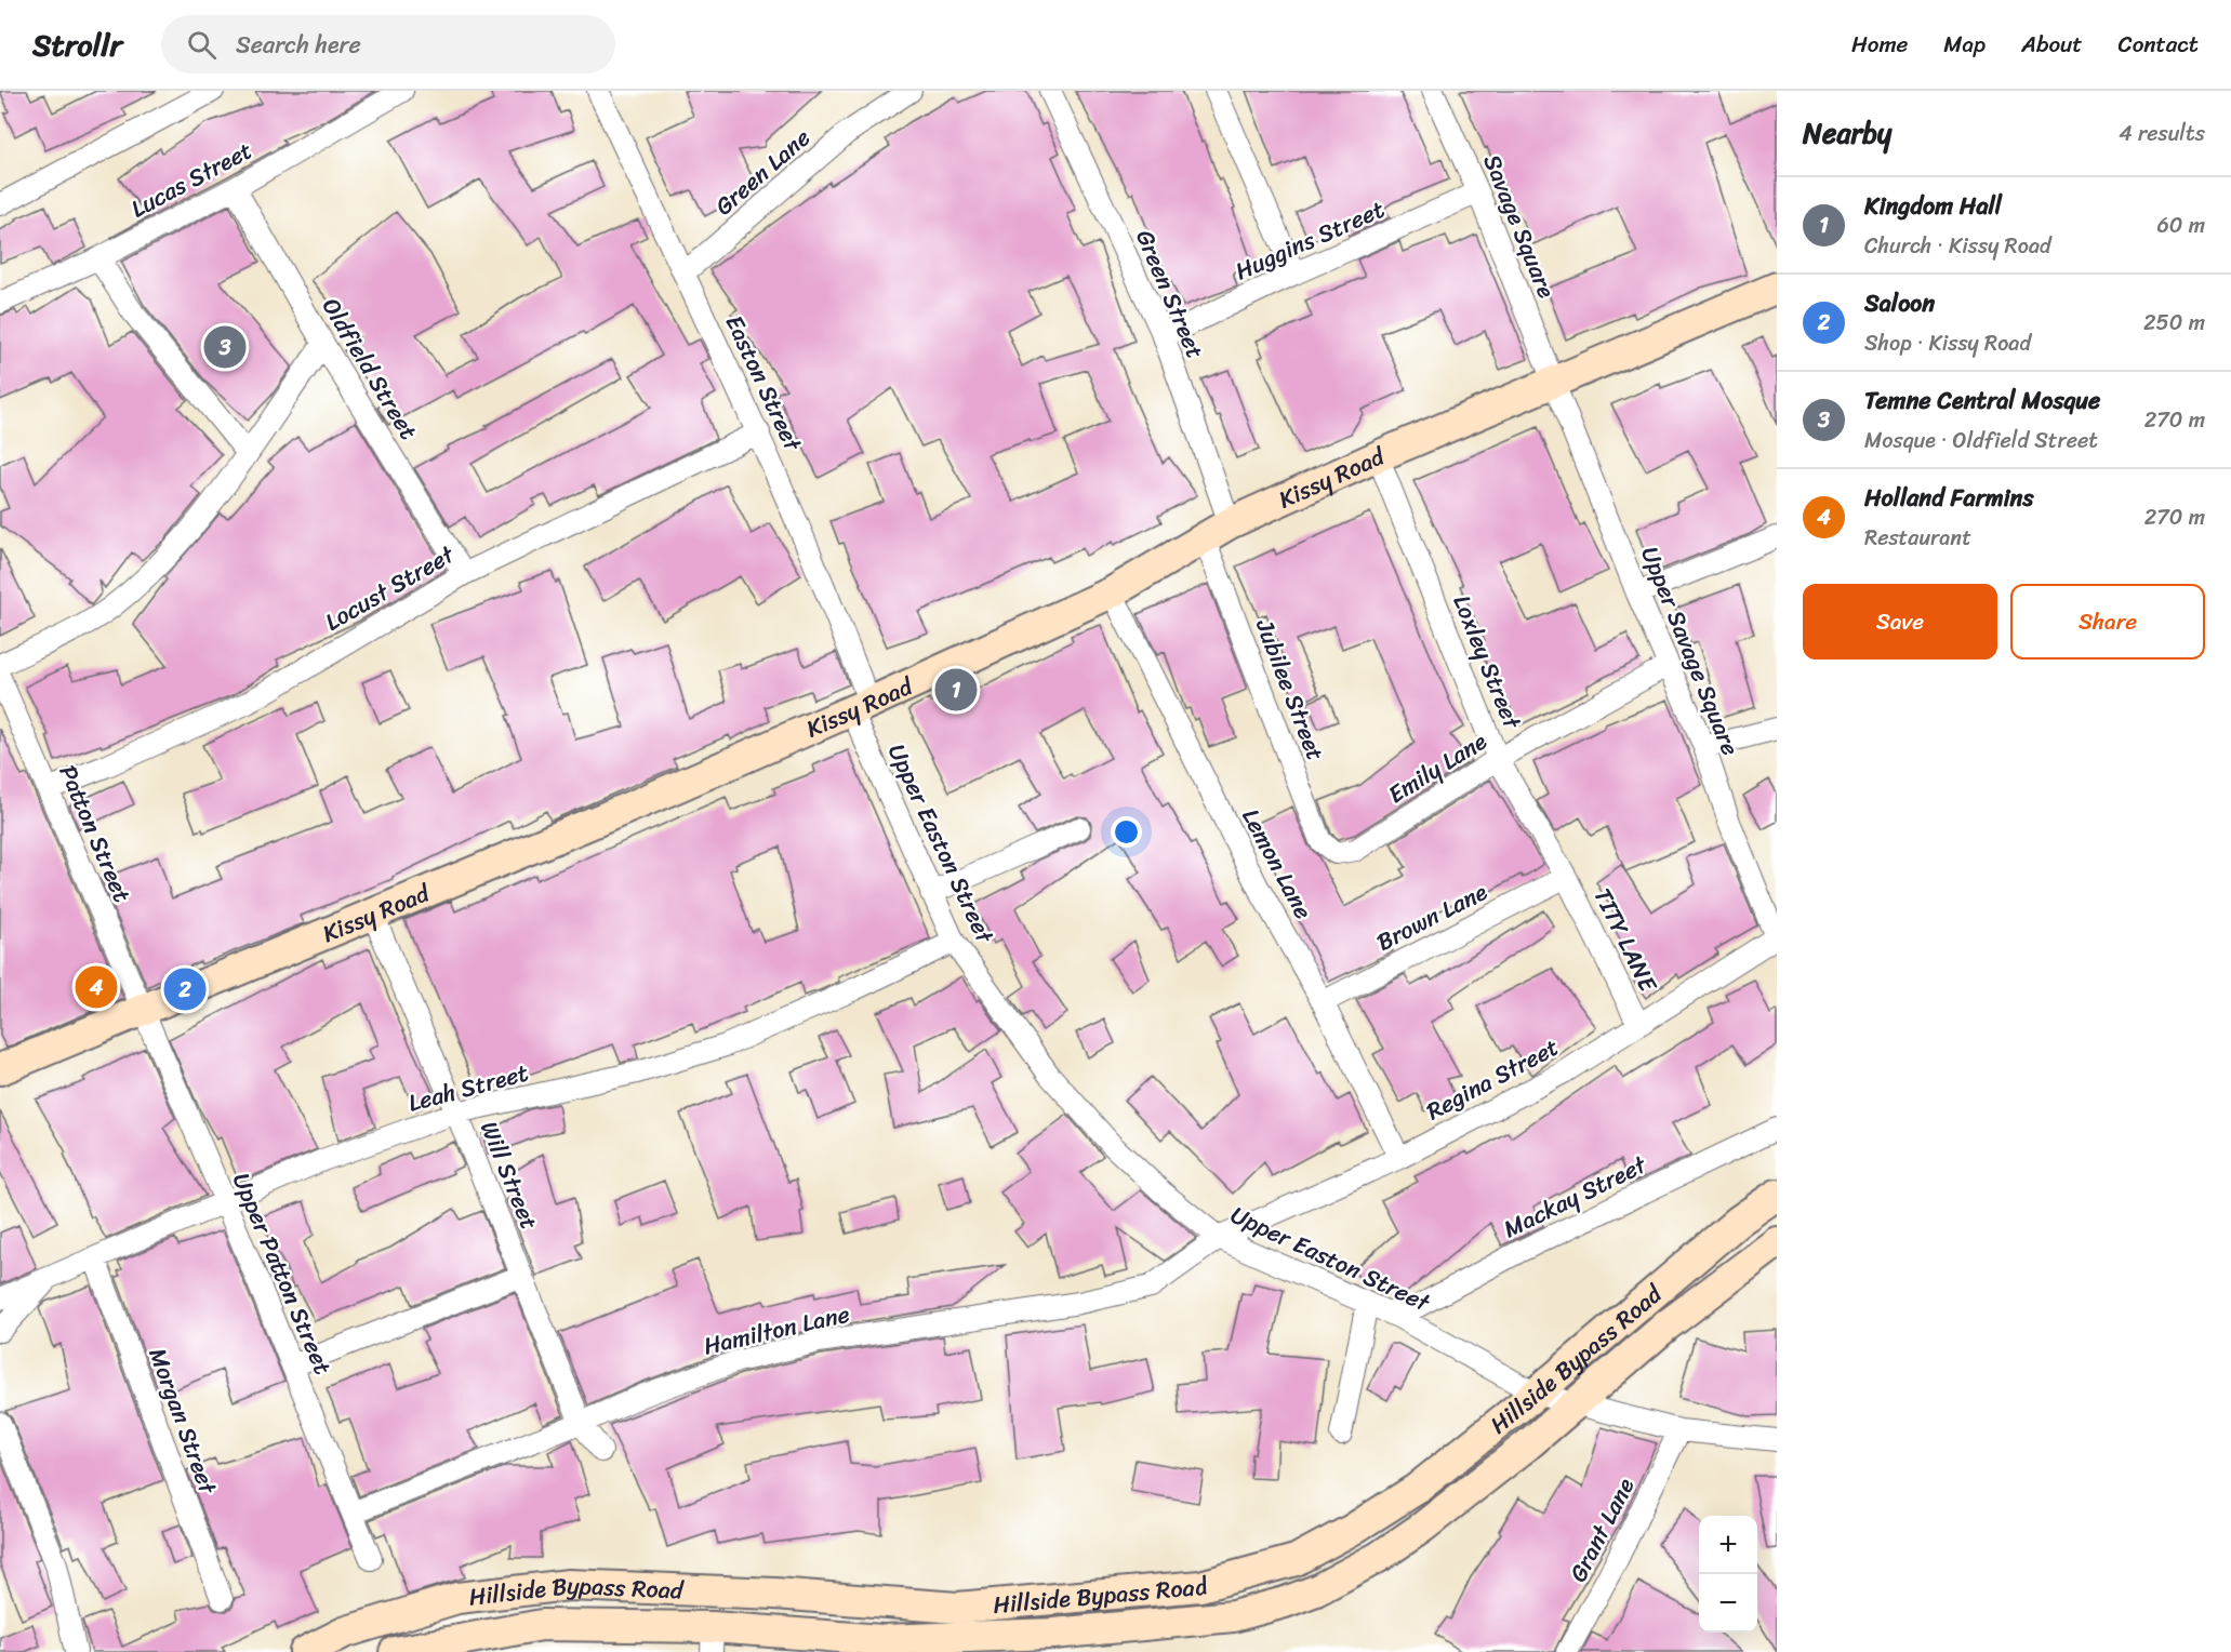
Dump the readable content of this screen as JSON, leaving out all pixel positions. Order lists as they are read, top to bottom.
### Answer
{
  "streets": {
    "street": [
      "Green Lane",
      "Lucas Street",
      "Savage Square",
      "Huggins Street",
      "Green Street",
      "Oldfield Street",
      "Easton Street",
      "Kissy Road",
      "Locust Street",
      "Upper Savage Square",
      "Loxley Street",
      "Jubilee Street",
      "Emily Lane",
      "Patton Street",
      "Upper Easton Street",
      "Lemon Lane",
      "Brown Lane",
      "TITY LANE",
      "Regina Street",
      "Leah Street",
      "Will Street",
      "Mackay Street",
      "Upper Patton Street",
      "Hamilton Lane",
      "Hillside Bypass Road",
      "Morgan Street",
      "Grant Lane"
    ]
  },
  "crossings": [
    ["Green Lane", "Easton Street"],
    ["Lucas Street", "Oldfield Street"],
    ["Savage Square", "Huggins Street"],
    ["Savage Square", "Kissy Road"],
    ["Savage Square", "Upper Savage Square"],
    ["Huggins Street", "Green Street"],
    ["Green Street", "Kissy Road"],
    ["Green Street", "Jubilee Street"],
    ["Oldfield Street", "Locust Street"],
    ["Easton Street", "Kissy Road"],
    ["Easton Street", "Locust Street"],
    ["Easton Street", "Upper Easton Street"],
    ["Kissy Road", "Upper Savage Square"],
    ["Kissy Road", "Loxley Street"],
    ["Kissy Road", "Jubilee Street"],
    ["Kissy Road", "Patton Street"],
    ["Kissy Road", "Upper Easton Street"],
    ["Kissy Road", "Lemon Lane"],
    ["Kissy Road", "Will Street"],
    ["Kissy Road", "Upper Patton Street"],
    ["Locust Street", "Patton Street"],
    ["Upper Savage Square", "Emily Lane"],
    ["Upper Savage Square", "Regina Street"],
    ["Loxley Street", "Emily Lane"],
    ["Loxley Street", "Brown Lane"],
    ["Loxley Street", "TITY LANE"],
    ["Jubilee Street", "Emily Lane"],
    ["Patton Street", "Upper Patton Street"],
    ["Upper Easton Street", "Regina Street"],
    ["Upper Easton Street", "Leah Street"],
    ["Upper Easton Street", "Mackay Street"],
    ["Upper Easton Street", "Hamilton Lane"],
    ["Upper Easton Street", "Hillside Bypass Road"],
    ["Upper Easton Street", "Grant Lane"],
    ["Lemon Lane", "Brown Lane"],
    ["Lemon Lane", "Regina Street"],
    ["Brown Lane", "TITY LANE"],
    ["TITY LANE", "Regina Street"],
    ["Regina Street", "Hamilton Lane"],
    ["Leah Street", "Will Street"],
    ["Leah Street", "Upper Patton Street"],
    ["Leah Street", "Morgan Street"],
    ["Will Street", "Hamilton Lane"],
    ["Upper Patton Street", "Hamilton Lane"]
  ],
  "page": {
    "header": "Strollr",
    "search": "Search here",
    "nav": [
      "Home",
      "Map",
      "About",
      "Contact"
    ],
    "heading": ["Nearby", "4 results"],
    "list": [
      {
        "mark": "1",
        "name": "Kingdom Hall",
        "note": "Church · Kissy Road",
        "value": "60 m"
      },
      {
        "mark": "2",
        "name": "Saloon",
        "note": "Shop · Kissy Road",
        "value": "250 m"
      },
      {
        "mark": "3",
        "name": "Temne Central Mosque",
        "note": "Mosque · Oldfield Street",
        "value": "270 m"
      },
      {
        "mark": "4",
        "name": "Holland Farmins",
        "note": "Restaurant",
        "value": "270 m"
      }
    ],
    "pins": [
      "3",
      "1",
      "4",
      "2"
    ],
    "buttons": ["Save", "Share"],
    "map_buttons": ["+", "−"]
  }
}
